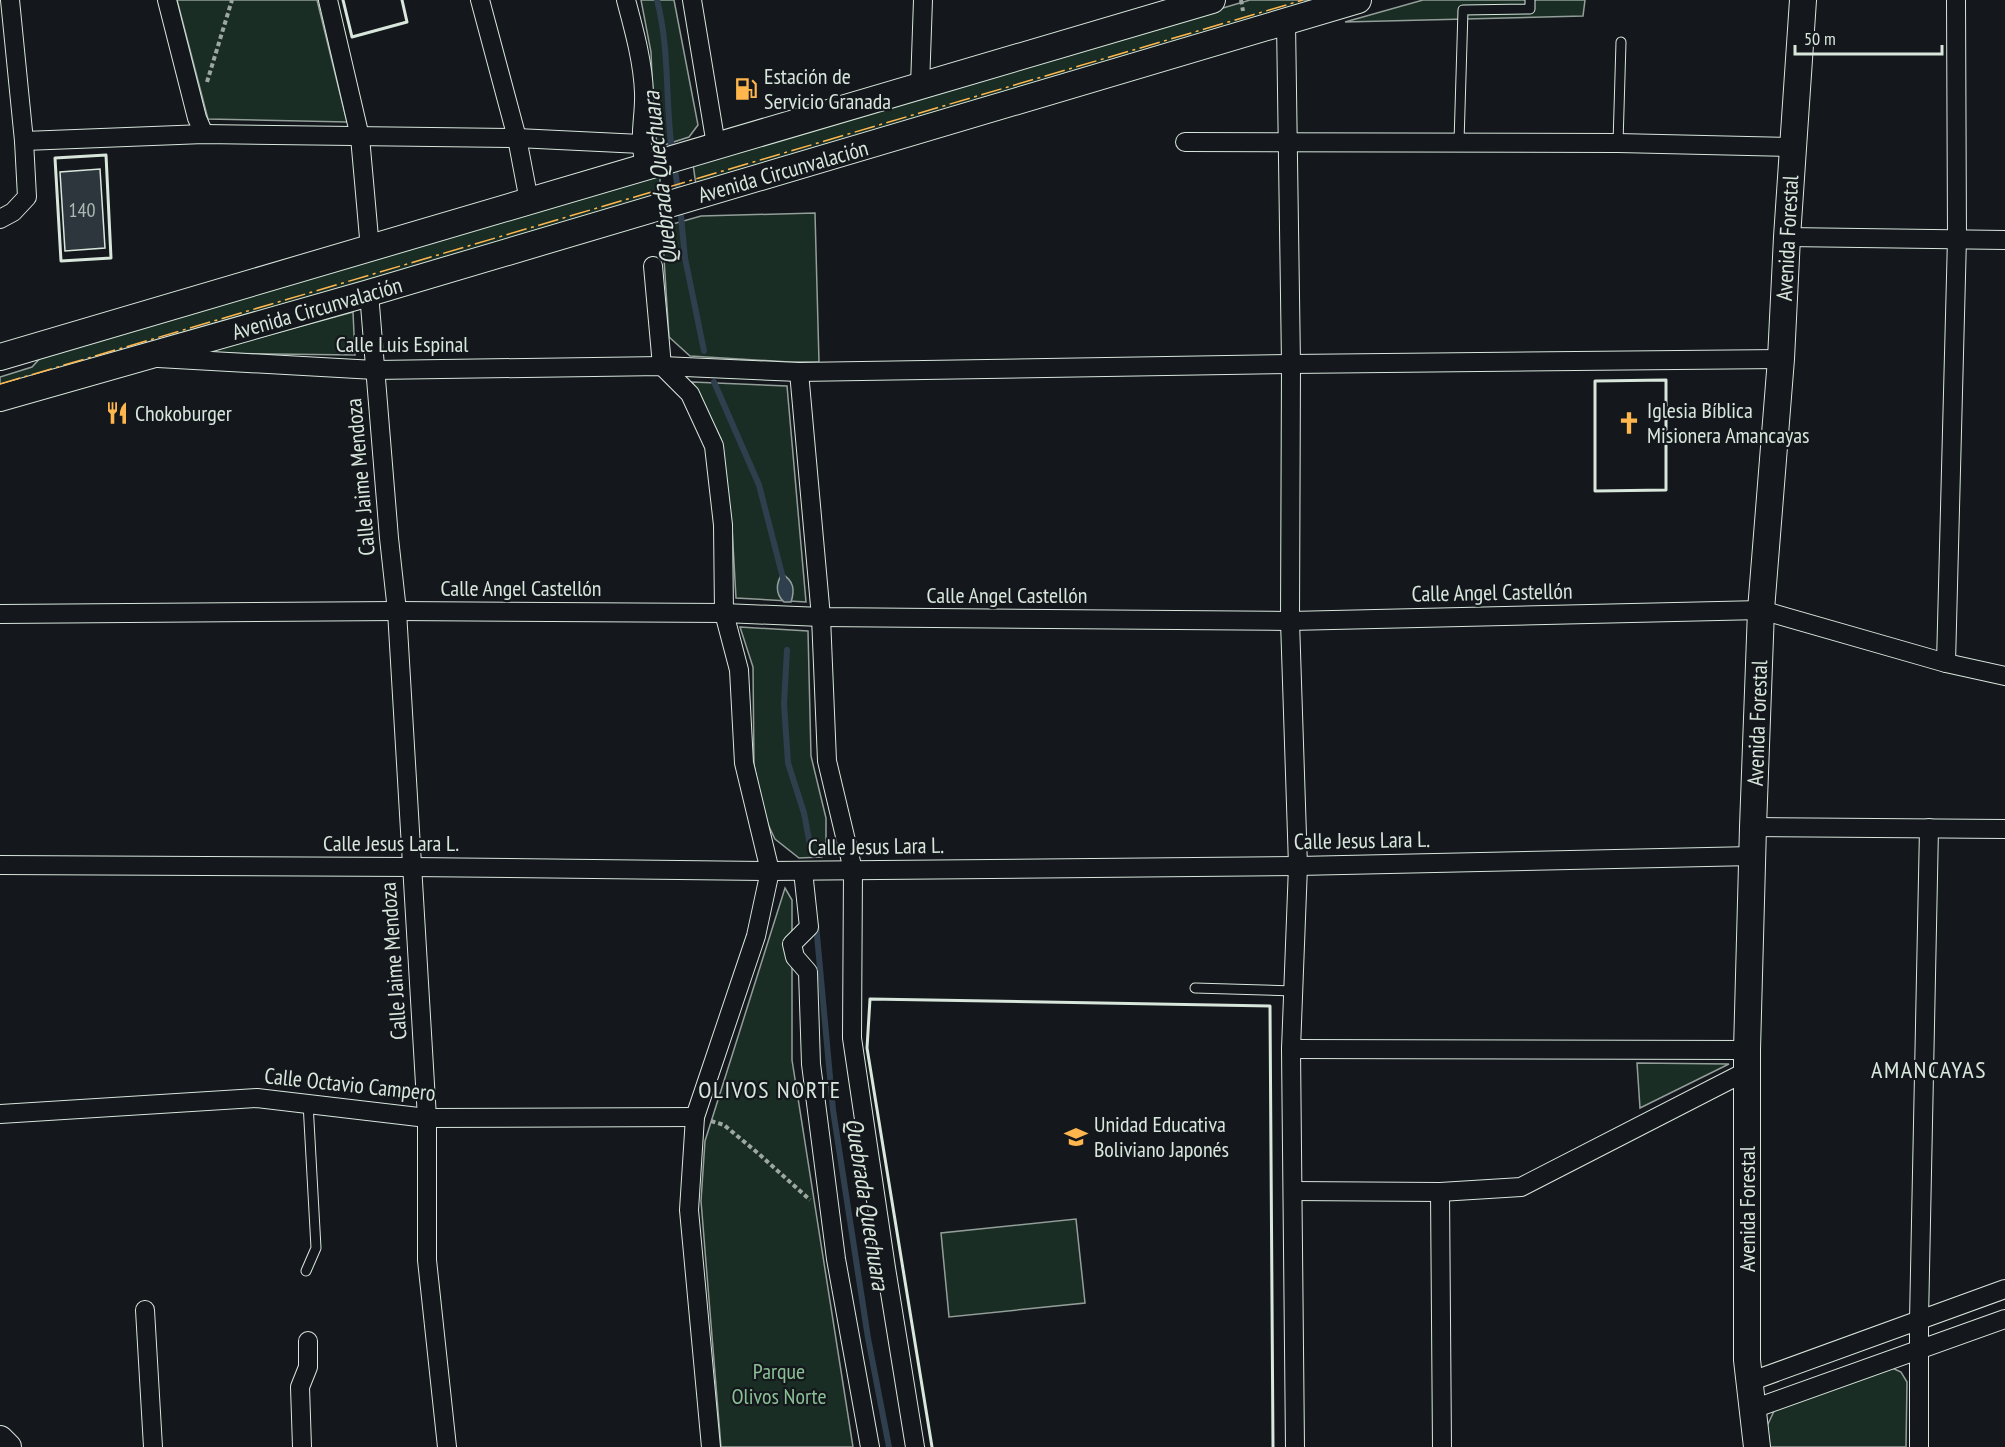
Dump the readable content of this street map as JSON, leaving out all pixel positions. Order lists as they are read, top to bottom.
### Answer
{
  "streets": {
    "main road": ["Avenida Circunvalación", "Avenida Forestal"],
    "street": [
      "Calle Luis Espinal",
      "Calle Jaime Mendoza",
      "Calle Angel Castellón",
      "Calle Jesus Lara L.",
      "Calle Octavio Campero"
    ]
  },
  "crossings": [
    ["Avenida Circunvalación", "Calle Luis Espinal"],
    ["Avenida Circunvalación", "Calle Jaime Mendoza"],
    ["Avenida Forestal", "Calle Luis Espinal"],
    ["Avenida Forestal", "Calle Angel Castellón"],
    ["Avenida Forestal", "Calle Jesus Lara L."],
    ["Calle Luis Espinal", "Calle Jaime Mendoza"],
    ["Calle Jaime Mendoza", "Calle Angel Castellón"],
    ["Calle Jaime Mendoza", "Calle Jesus Lara L."],
    ["Calle Jaime Mendoza", "Calle Octavio Campero"]
  ],
  "districts": ["AMANCAYAS", "OLIVOS NORTE"],
  "water": ["Quebrada Quechuara"],
  "parks": ["Parque Olivos Norte"],
  "places": {
    "fuel station": ["Estación de Servicio Granada"],
    "restaurant": ["Chokoburger"],
    "church": ["Iglesia Bíblica Misionera Amancayas"],
    "school or university": ["Unidad Educativa Boliviano Japonés"]
  },
  "house_numbers": ["140"],
  "scale_bar": "50 m"
}
